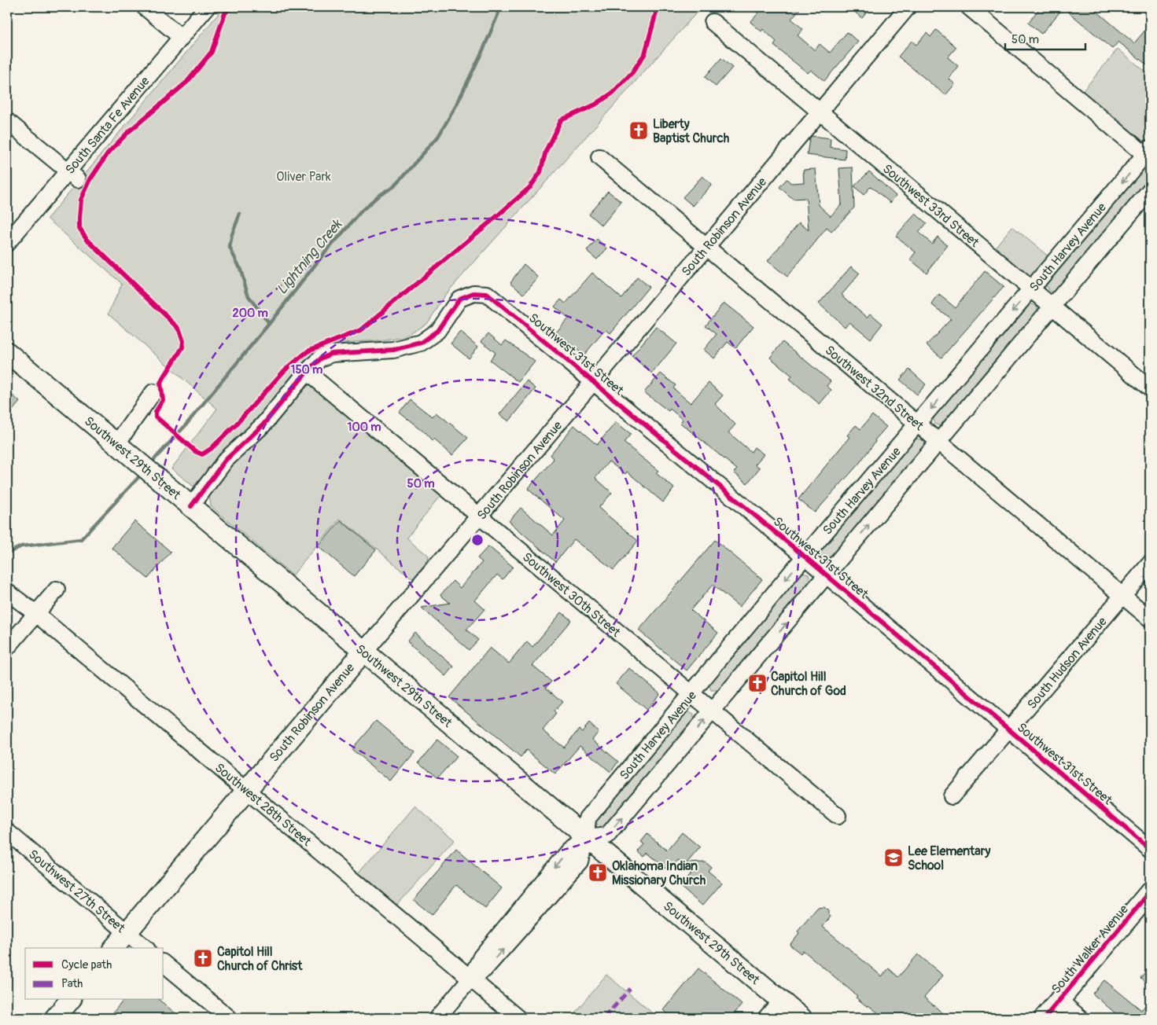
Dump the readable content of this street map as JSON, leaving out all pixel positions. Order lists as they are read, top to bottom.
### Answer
{
  "streets": {
    "main road": ["South Robinson Avenue", "Southwest 29th Street", "South Walker Avenue"],
    "street": [
      "South Santa Fe Avenue",
      "Southwest 33rd Street",
      "South Harvey Avenue",
      "Southwest 31st Street",
      "Southwest 32nd Street",
      "Southwest 30th Street",
      "South Hudson Avenue",
      "Southwest 28th Street",
      "Southwest 27th Street"
    ]
  },
  "crossings": [
    ["Southwest 33rd Street", "South Robinson Avenue"],
    ["Southwest 33rd Street", "South Harvey Avenue"],
    ["South Robinson Avenue", "Southwest 31st Street"],
    ["South Robinson Avenue", "Southwest 32nd Street"],
    ["South Robinson Avenue", "Southwest 29th Street"],
    ["South Robinson Avenue", "Southwest 30th Street"],
    ["South Robinson Avenue", "Southwest 28th Street"],
    ["South Robinson Avenue", "Southwest 27th Street"],
    ["South Harvey Avenue", "Southwest 31st Street"],
    ["South Harvey Avenue", "Southwest 32nd Street"],
    ["South Harvey Avenue", "Southwest 29th Street"],
    ["South Harvey Avenue", "Southwest 30th Street"],
    ["South Harvey Avenue", "Southwest 28th Street"],
    ["Southwest 31st Street", "Southwest 30th Street"],
    ["Southwest 31st Street", "South Hudson Avenue"],
    ["Southwest 32nd Street", "South Hudson Avenue"]
  ],
  "water": ["Lightning Creek"],
  "parks": ["Oliver Park"],
  "places": {
    "church": [
      "Liberty Baptist Church",
      "Capitol Hill Church of God",
      "Oklahoma Indian Missionary Church",
      "Capitol Hill Church of Christ"
    ],
    "school or university": ["Lee Elementary School"]
  },
  "legend": ["Cycle path", "Path"],
  "scale_bar": "50 m",
  "rings": [
    "200 m",
    "150 m",
    "100 m",
    "50 m"
  ]
}
